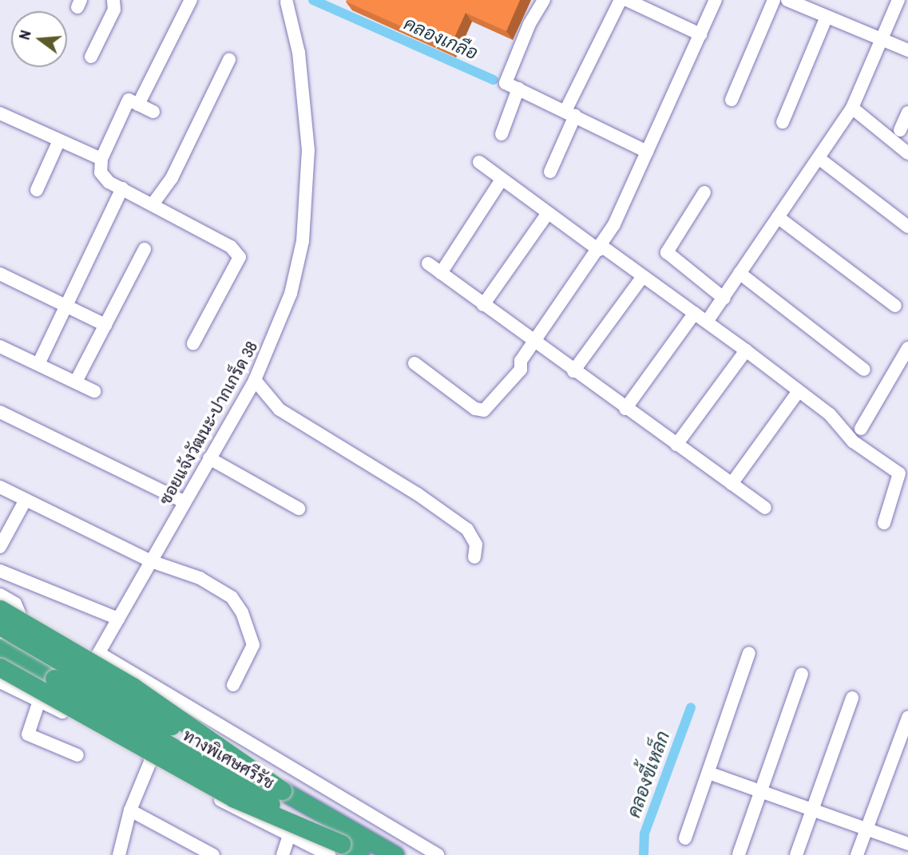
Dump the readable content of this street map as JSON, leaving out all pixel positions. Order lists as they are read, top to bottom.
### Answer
{
  "streets": {
    "highway": ["ทางพิเศษศรีรัช"],
    "street": ["ซอยแจ้งวัฒนะ-ปากเกร็ด 38"]
  },
  "water": ["คลองเกลือ", "คลองขี้เหล็ก"],
  "north": "left"
}
